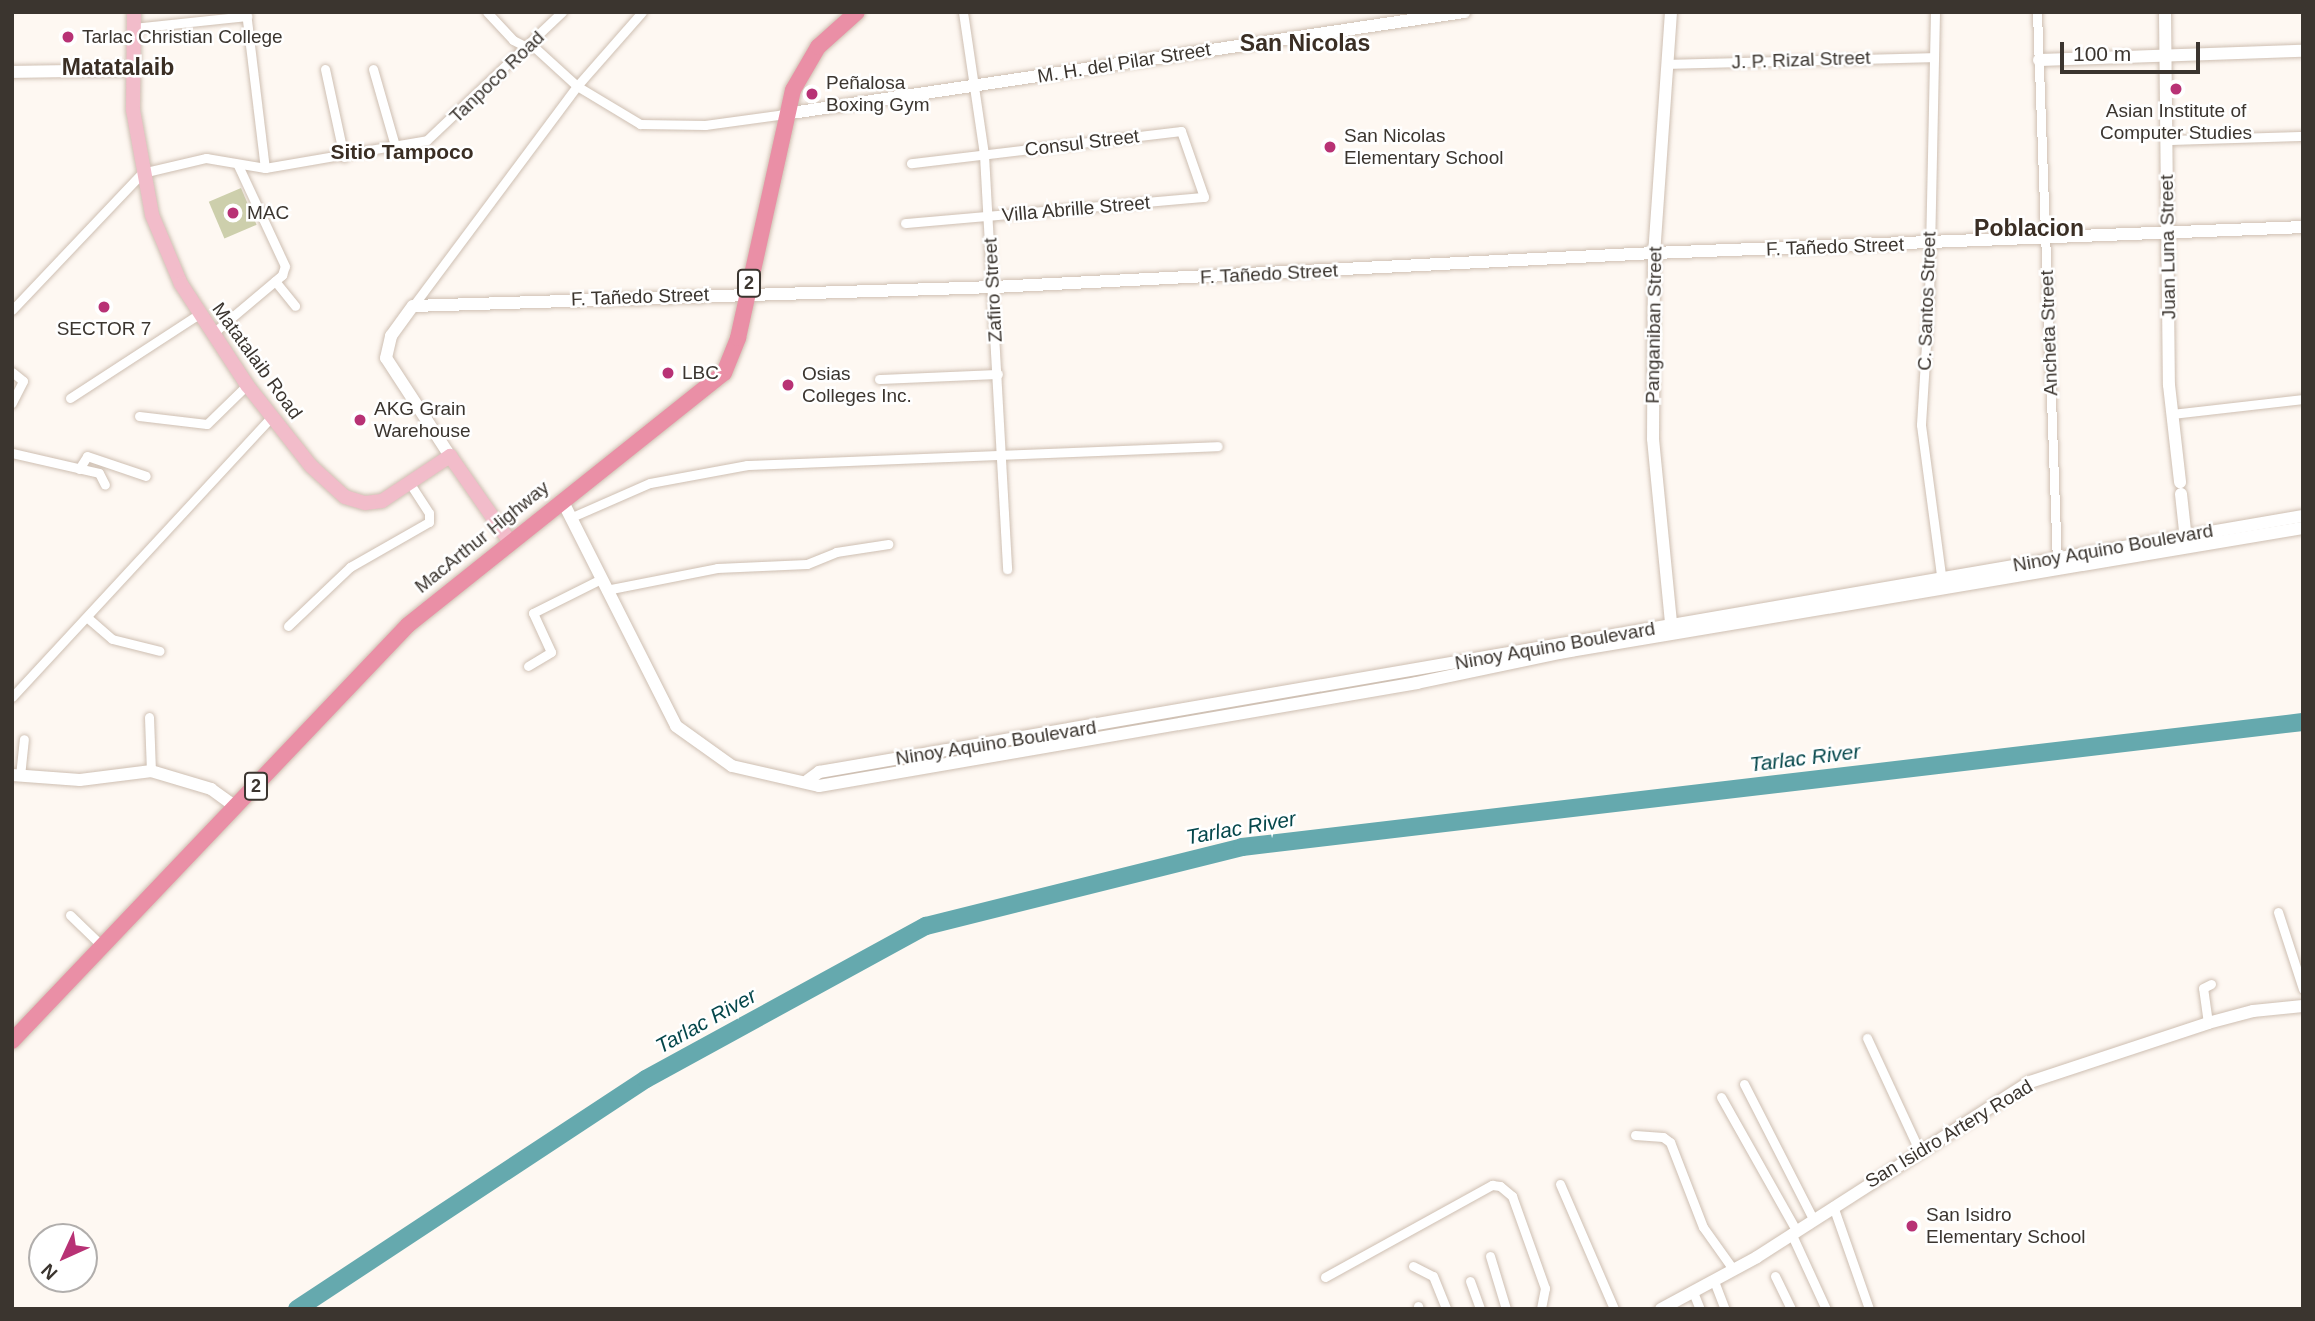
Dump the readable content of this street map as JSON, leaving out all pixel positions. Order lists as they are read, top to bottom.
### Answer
{
  "streets": {
    "highway": ["2", "MacArthur Highway"],
    "main road": [
      "M. H. del Pilar Street",
      "F. Tañedo Street",
      "Juan Luna Street",
      "Panganiban Street",
      "Matatalaib Road",
      "Ninoy Aquino Boulevard",
      "San Isidro Artery Road"
    ],
    "street": [
      "J. P. Rizal Street",
      "Tanpoco Road",
      "Consul Street",
      "Villa Abrille Street",
      "Zafiro Street",
      "C. Santos Street",
      "Ancheta Street"
    ]
  },
  "crossings": [
    ["J. P. Rizal Street", "C. Santos Street"],
    ["J. P. Rizal Street", "Panganiban Street"],
    ["M. H. del Pilar Street", "Zafiro Street"],
    ["M. H. del Pilar Street", "MacArthur Highway"],
    ["Tanpoco Road", "Matatalaib Road"],
    ["Consul Street", "Villa Abrille Street"],
    ["Consul Street", "Zafiro Street"],
    ["Villa Abrille Street", "Zafiro Street"],
    ["F. Tañedo Street", "Juan Luna Street"],
    ["F. Tañedo Street", "Zafiro Street"],
    ["F. Tañedo Street", "C. Santos Street"],
    ["F. Tañedo Street", "Panganiban Street"],
    ["F. Tañedo Street", "Ancheta Street"],
    ["F. Tañedo Street", "MacArthur Highway"],
    ["Juan Luna Street", "Ninoy Aquino Boulevard"],
    ["C. Santos Street", "Ninoy Aquino Boulevard"],
    ["Panganiban Street", "Ninoy Aquino Boulevard"],
    ["Ancheta Street", "Ninoy Aquino Boulevard"],
    ["MacArthur Highway", "Ninoy Aquino Boulevard"]
  ],
  "districts": [
    "San Nicolas",
    "Matatalaib",
    "Sitio Tampoco",
    "Poblacion"
  ],
  "water": ["Tarlac River"],
  "places": [
    "Tarlac Christian College",
    "Asian Institute of Computer Studies",
    "Peñalosa Boxing Gym",
    "San Nicolas Elementary School",
    "MAC",
    "SECTOR 7",
    "LBC",
    "Osias Colleges Inc.",
    "AKG Grain Warehouse",
    "San Isidro Elementary School"
  ],
  "scale_bar": "100 m",
  "north": "bottom left"
}
